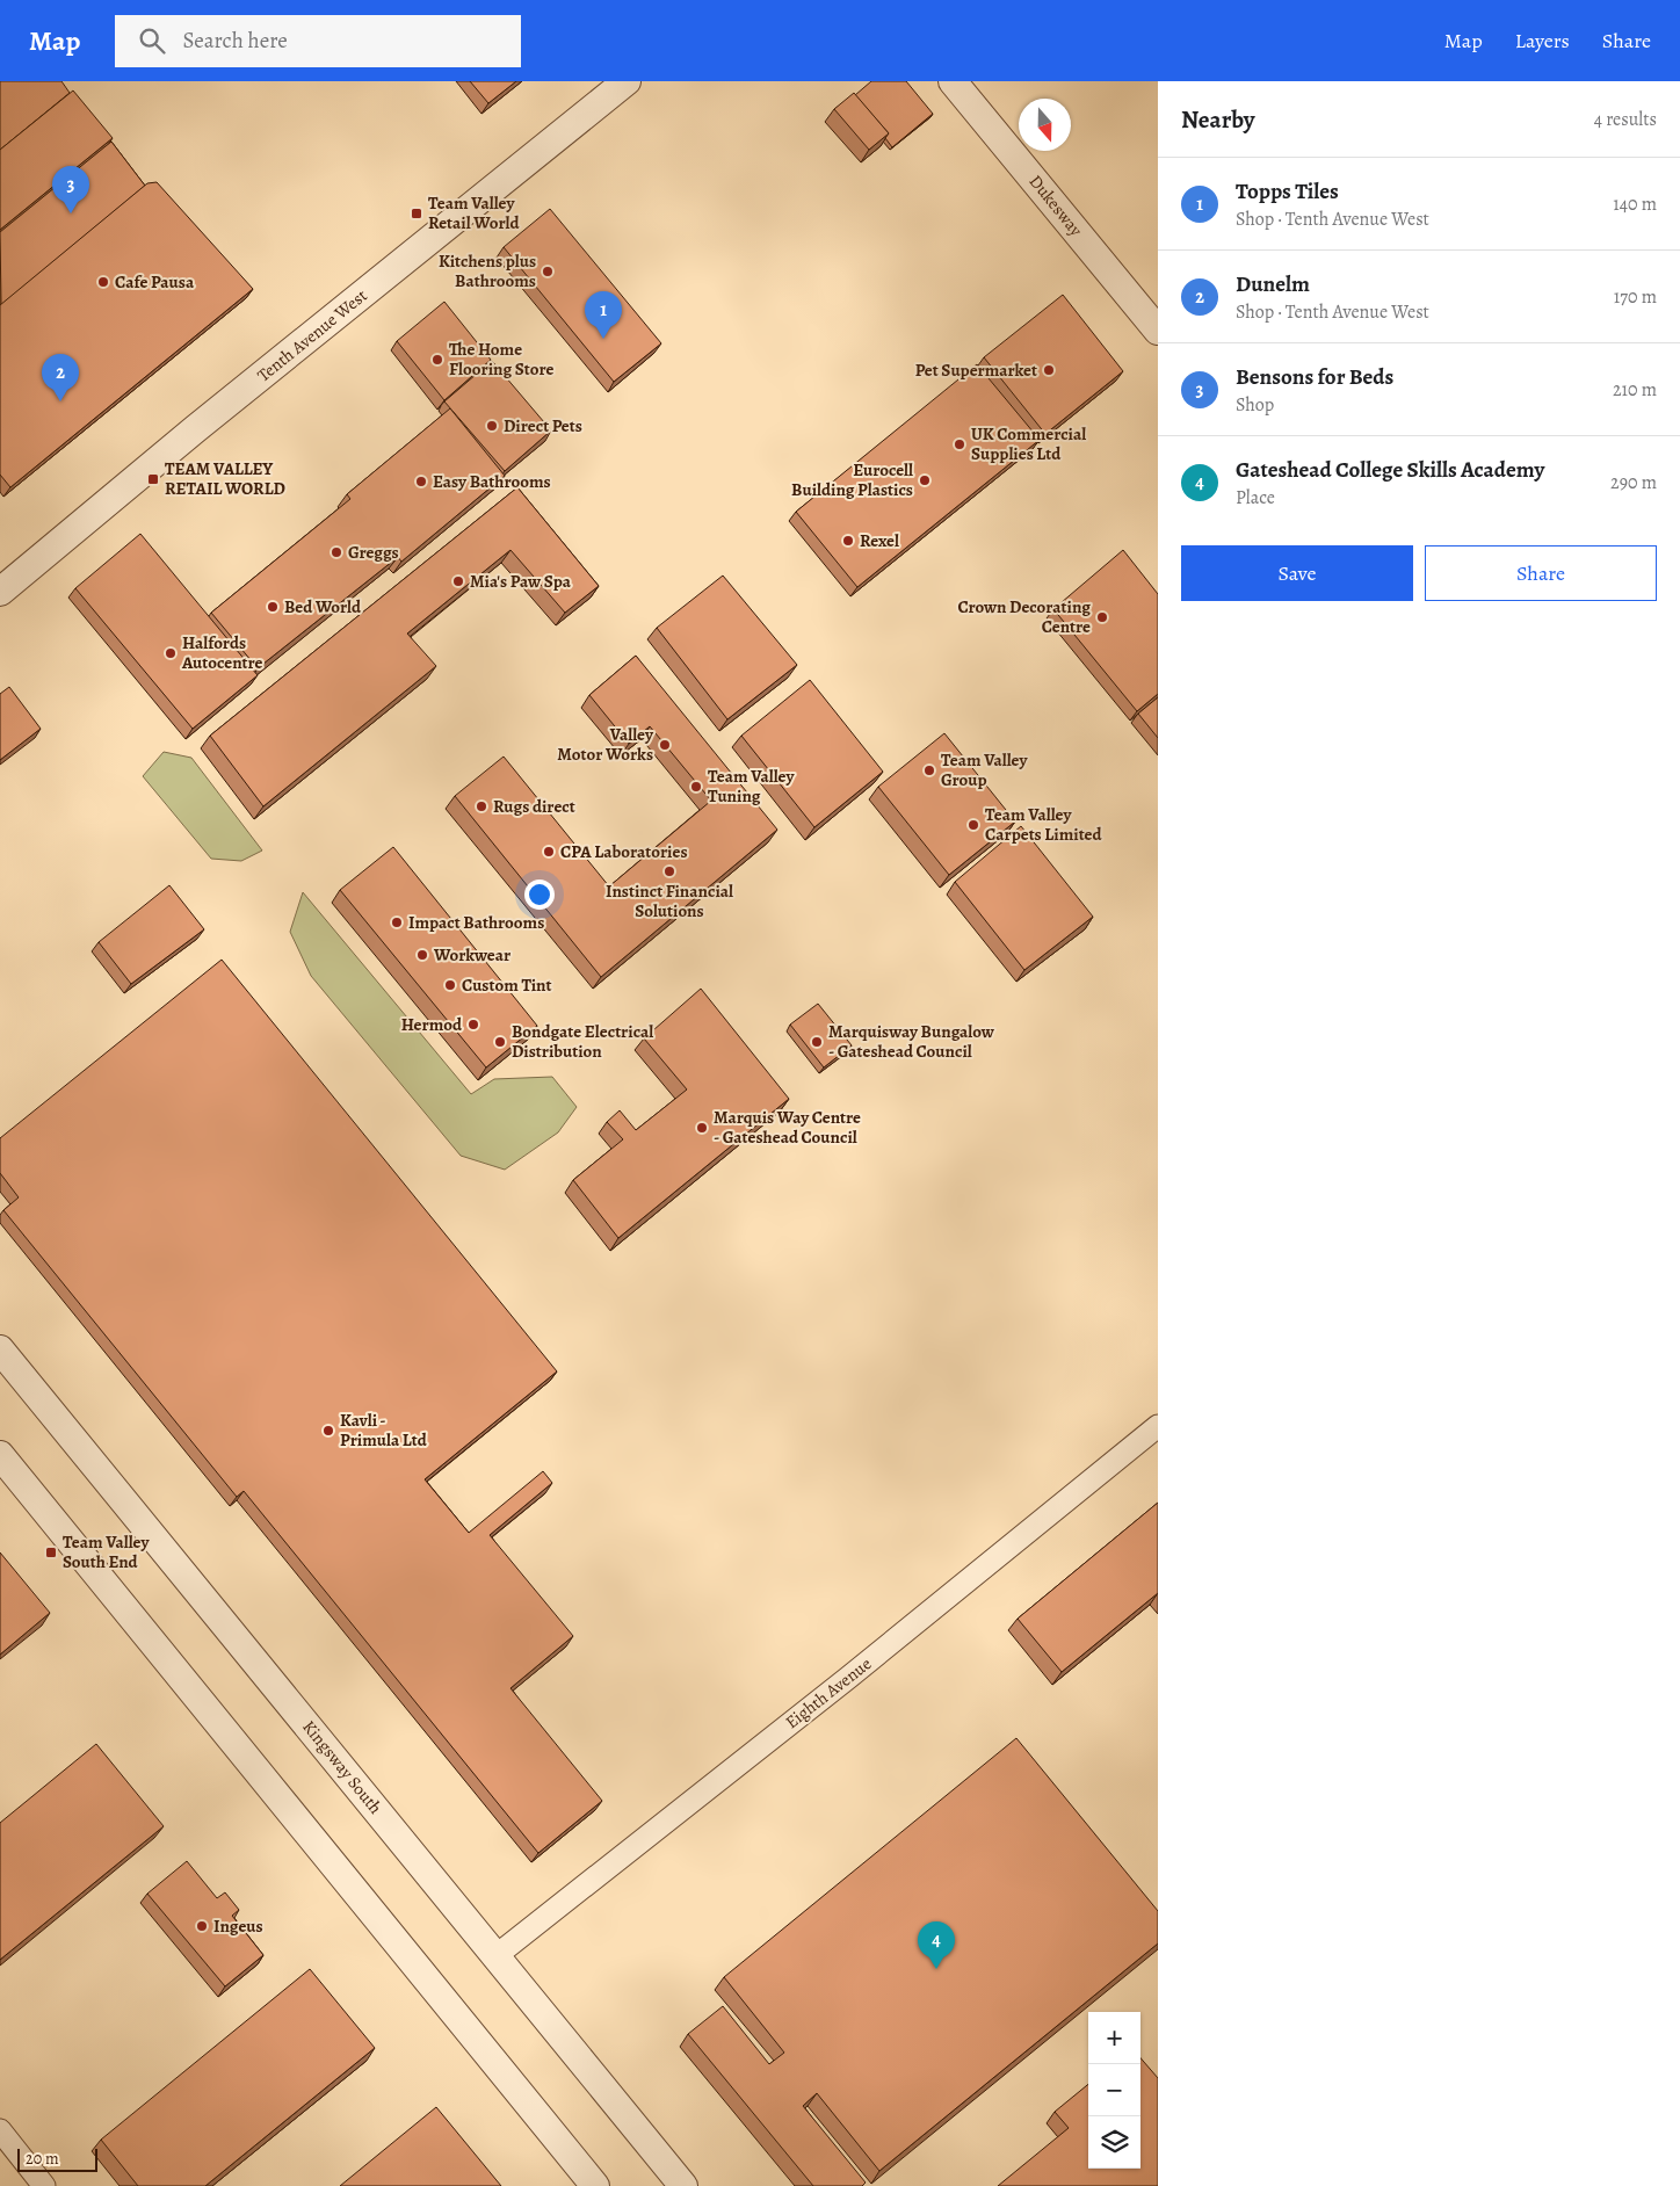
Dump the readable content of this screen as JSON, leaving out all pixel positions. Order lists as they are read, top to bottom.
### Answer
{
  "streets": {
    "street": [
      "Dukesway",
      "Tenth Avenue West",
      "Eighth Avenue",
      "Kingsway South"
    ]
  },
  "crossings": [
    ["Eighth Avenue", "Kingsway South"]
  ],
  "places": {
    "transit": ["Team Valley Retail World", "TEAM VALLEY RETAIL WORLD", "Team Valley South End"],
    "other": [
      "Kitchens plus Bathrooms",
      "Cafe Pausa",
      "The Home Flooring Store",
      "Pet Supermarket",
      "Direct Pets",
      "UK Commercial Supplies Ltd",
      "Eurocell Building Plastics",
      "Easy Bathrooms",
      "Rexel",
      "Greggs",
      "Mia's Paw Spa",
      "Bed World",
      "Crown Decorating Centre",
      "Halfords Autocentre",
      "Valley Motor Works",
      "Team Valley Group",
      "Team Valley Tuning",
      "Rugs direct",
      "Team Valley Carpets Limited",
      "CPA Laboratories",
      "Instinct Financial Solutions",
      "Impact Bathrooms",
      "Workwear",
      "Custom Tint",
      "Hermod",
      "Bondgate Electrical Distribution",
      "Marquisway Bungalow - Gateshead Council",
      "Marquis Way Centre - Gateshead Council",
      "Kavli - Primula Ltd",
      "Ingeus"
    ]
  },
  "scale_bar": "20 m",
  "north": "bottom",
  "page": {
    "header": "Map",
    "search": "Search here",
    "nav": ["Map", "Layers", "Share"],
    "heading": ["Nearby", "4 results"],
    "list": [
      {
        "mark": "1",
        "name": "Topps Tiles",
        "note": "Shop · Tenth Avenue West",
        "value": "140 m"
      },
      {
        "mark": "2",
        "name": "Dunelm",
        "note": "Shop · Tenth Avenue West",
        "value": "170 m"
      },
      {
        "mark": "3",
        "name": "Bensons for Beds",
        "note": "Shop",
        "value": "210 m"
      },
      {
        "mark": "4",
        "name": "Gateshead College Skills Academy",
        "note": "Place",
        "value": "290 m"
      }
    ],
    "pins": [
      "3",
      "1",
      "2",
      "4"
    ],
    "buttons": ["Save", "Share"],
    "map_buttons": ["+", "−"],
    "scale": "20 m"
  }
}
